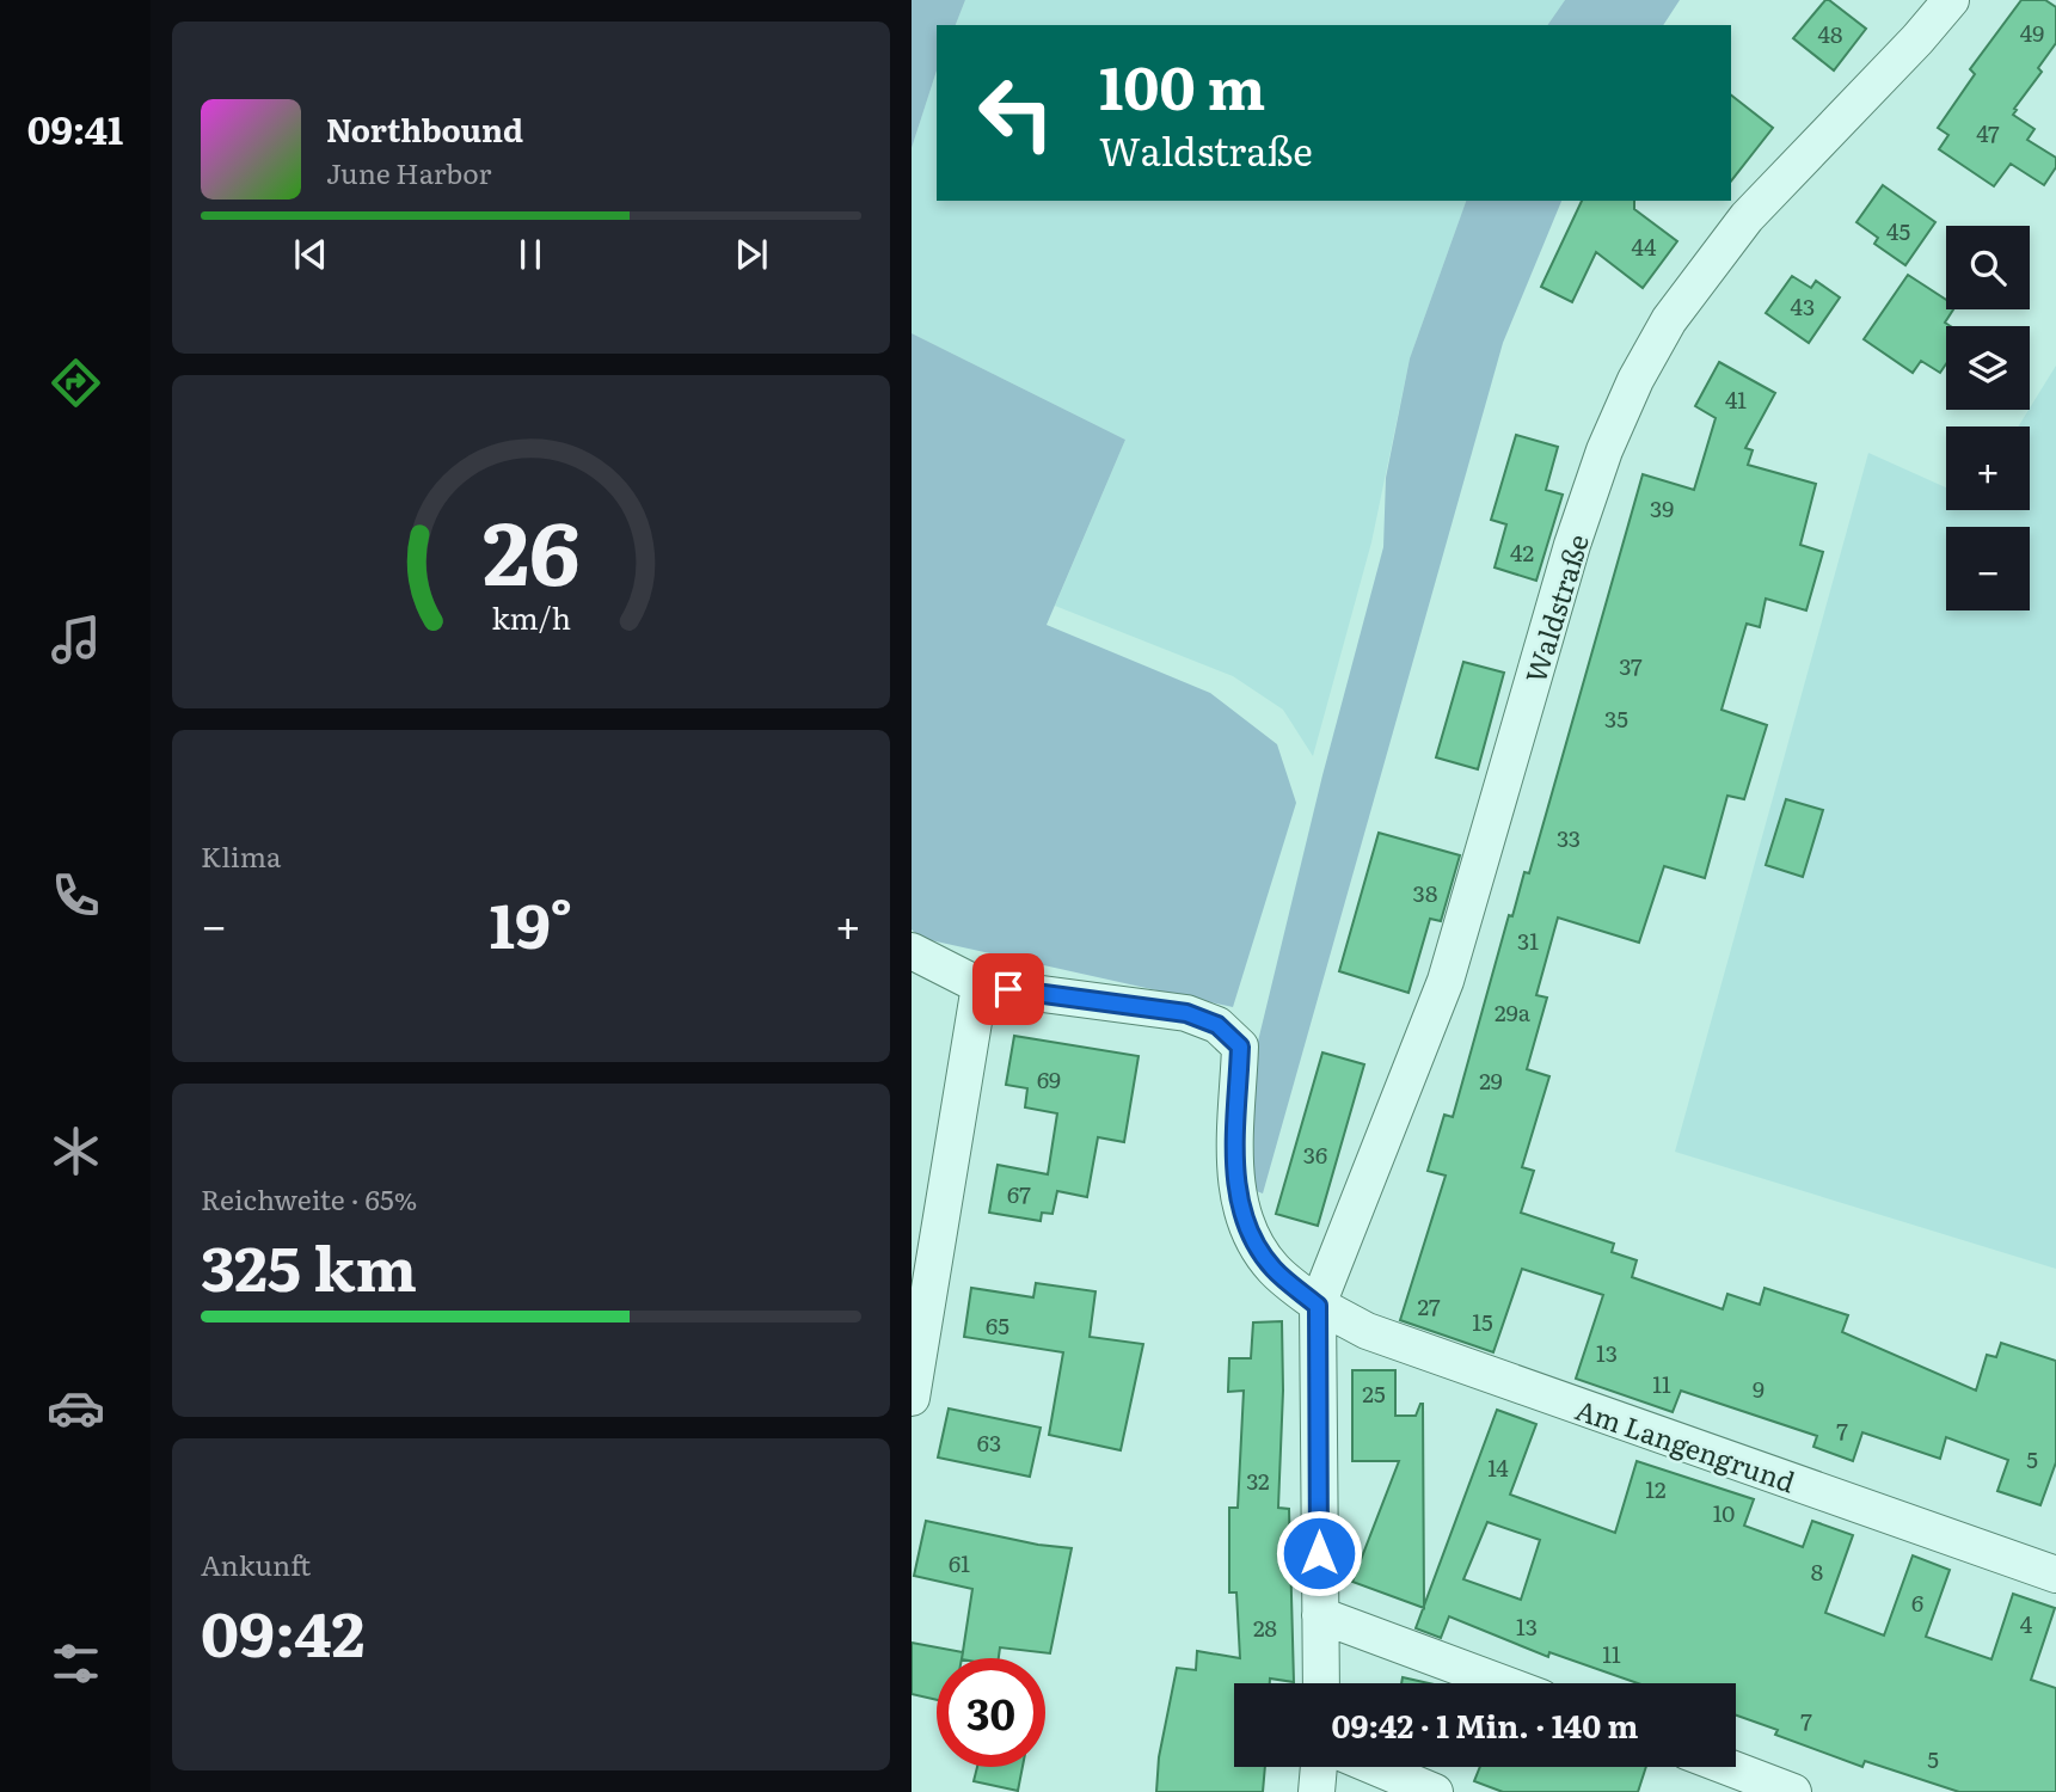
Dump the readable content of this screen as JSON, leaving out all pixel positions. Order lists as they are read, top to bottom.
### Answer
{
  "streets": {
    "street": ["Waldstraße", "Am Langengrund"]
  },
  "crossings": [
    ["Waldstraße", "Am Langengrund"]
  ],
  "house_numbers": [
    "49",
    "48",
    "47",
    "45",
    "44",
    "43",
    "41",
    "39",
    "42",
    "37",
    "35",
    "33",
    "38",
    "31",
    "29a",
    "69",
    "29",
    "36",
    "67",
    "27",
    "15",
    "65",
    "13",
    "11",
    "9",
    "25",
    "7",
    "63",
    "5",
    "14",
    "32",
    "12",
    "10",
    "61",
    "8",
    "6",
    "4",
    "13",
    "28",
    "11",
    "7",
    "5"
  ],
  "page": {
    "tabs": "09:41",
    "turn": ["100 m", "Waldstraße"],
    "song": ["Northbound", "June Harbor"],
    "map_buttons": ["+", "−"],
    "tile": [
      "Klima",
      ["Reichweite · 65%", "325 km"],
      ["Ankunft", "09:42"]
    ],
    "heat": ["−", "19°", "+"],
    "limit": "30",
    "trip": "09:42 · 1 Min. · 140 m",
    "gauge": ["26", "km/h"]
  }
}
